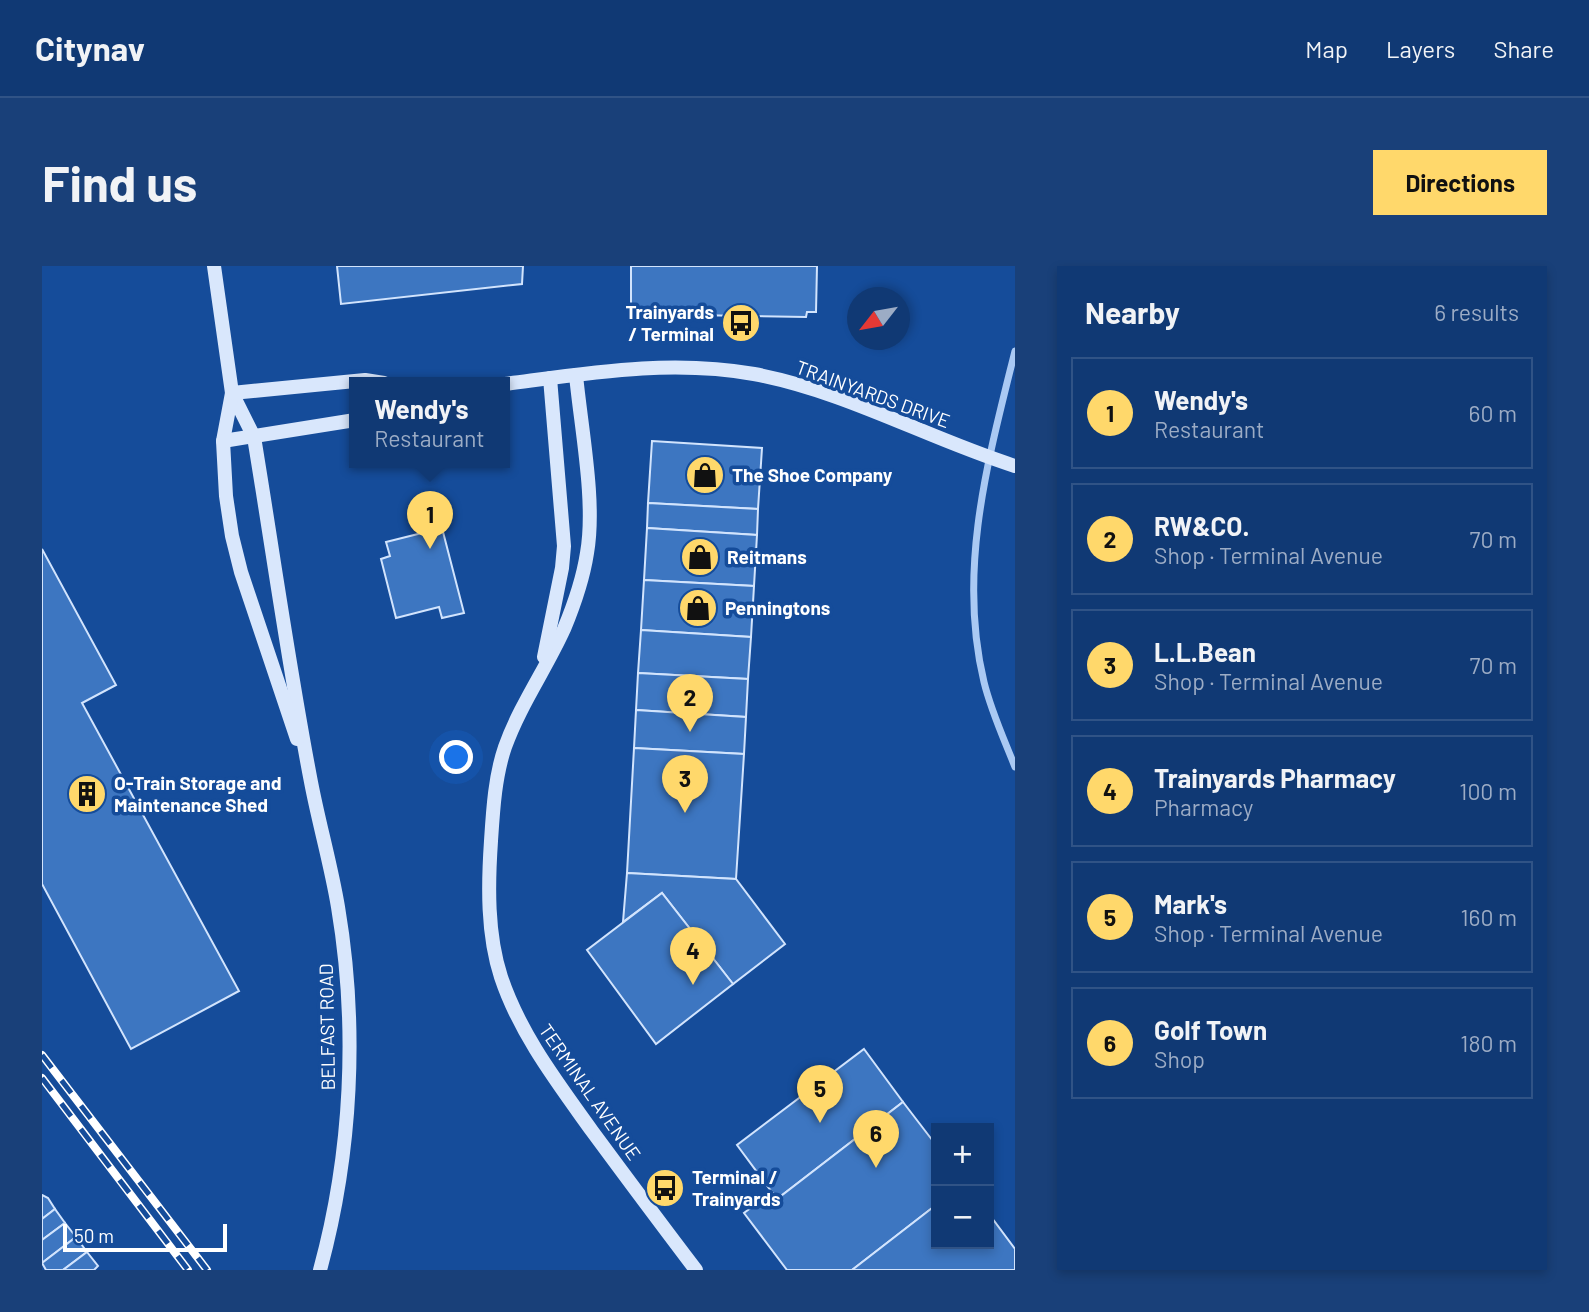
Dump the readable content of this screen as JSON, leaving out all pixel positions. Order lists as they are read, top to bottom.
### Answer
{
  "streets": {
    "street": ["TRAINYARDS DRIVE", "BELFAST ROAD", "TERMINAL AVENUE"]
  },
  "crossings": [
    ["TRAINYARDS DRIVE", "TERMINAL AVENUE"]
  ],
  "places": {
    "bus stop": ["Trainyards / Terminal", "Terminal / Trainyards"],
    "shop": ["The Shoe Company", "Reitmans", "Penningtons"],
    "building": ["O-Train Storage and Maintenance Shed"]
  },
  "scale_bar": "50 m",
  "north": "bottom left",
  "page": {
    "header": "Citynav",
    "nav": ["Map", "Layers", "Share"],
    "buttons": "Directions",
    "title": "Find us",
    "heading": ["Nearby", "6 results"],
    "list": [
      {
        "mark": "1",
        "name": "Wendy's",
        "note": "Restaurant",
        "value": "60 m"
      },
      {
        "mark": "2",
        "name": "RW&CO.",
        "note": "Shop · Terminal Avenue",
        "value": "70 m"
      },
      {
        "mark": "3",
        "name": "L.L.Bean",
        "note": "Shop · Terminal Avenue",
        "value": "70 m"
      },
      {
        "mark": "4",
        "name": "Trainyards Pharmacy",
        "note": "Pharmacy",
        "value": "100 m"
      },
      {
        "mark": "5",
        "name": "Mark's",
        "note": "Shop · Terminal Avenue",
        "value": "160 m"
      },
      {
        "mark": "6",
        "name": "Golf Town",
        "note": "Shop",
        "value": "180 m"
      }
    ],
    "popup": ["Wendy's", "Restaurant"],
    "pins": [
      "1",
      "2",
      "3",
      "4",
      "5",
      "6"
    ],
    "map_buttons": ["+", "−"],
    "scale": "50 m"
  }
}
